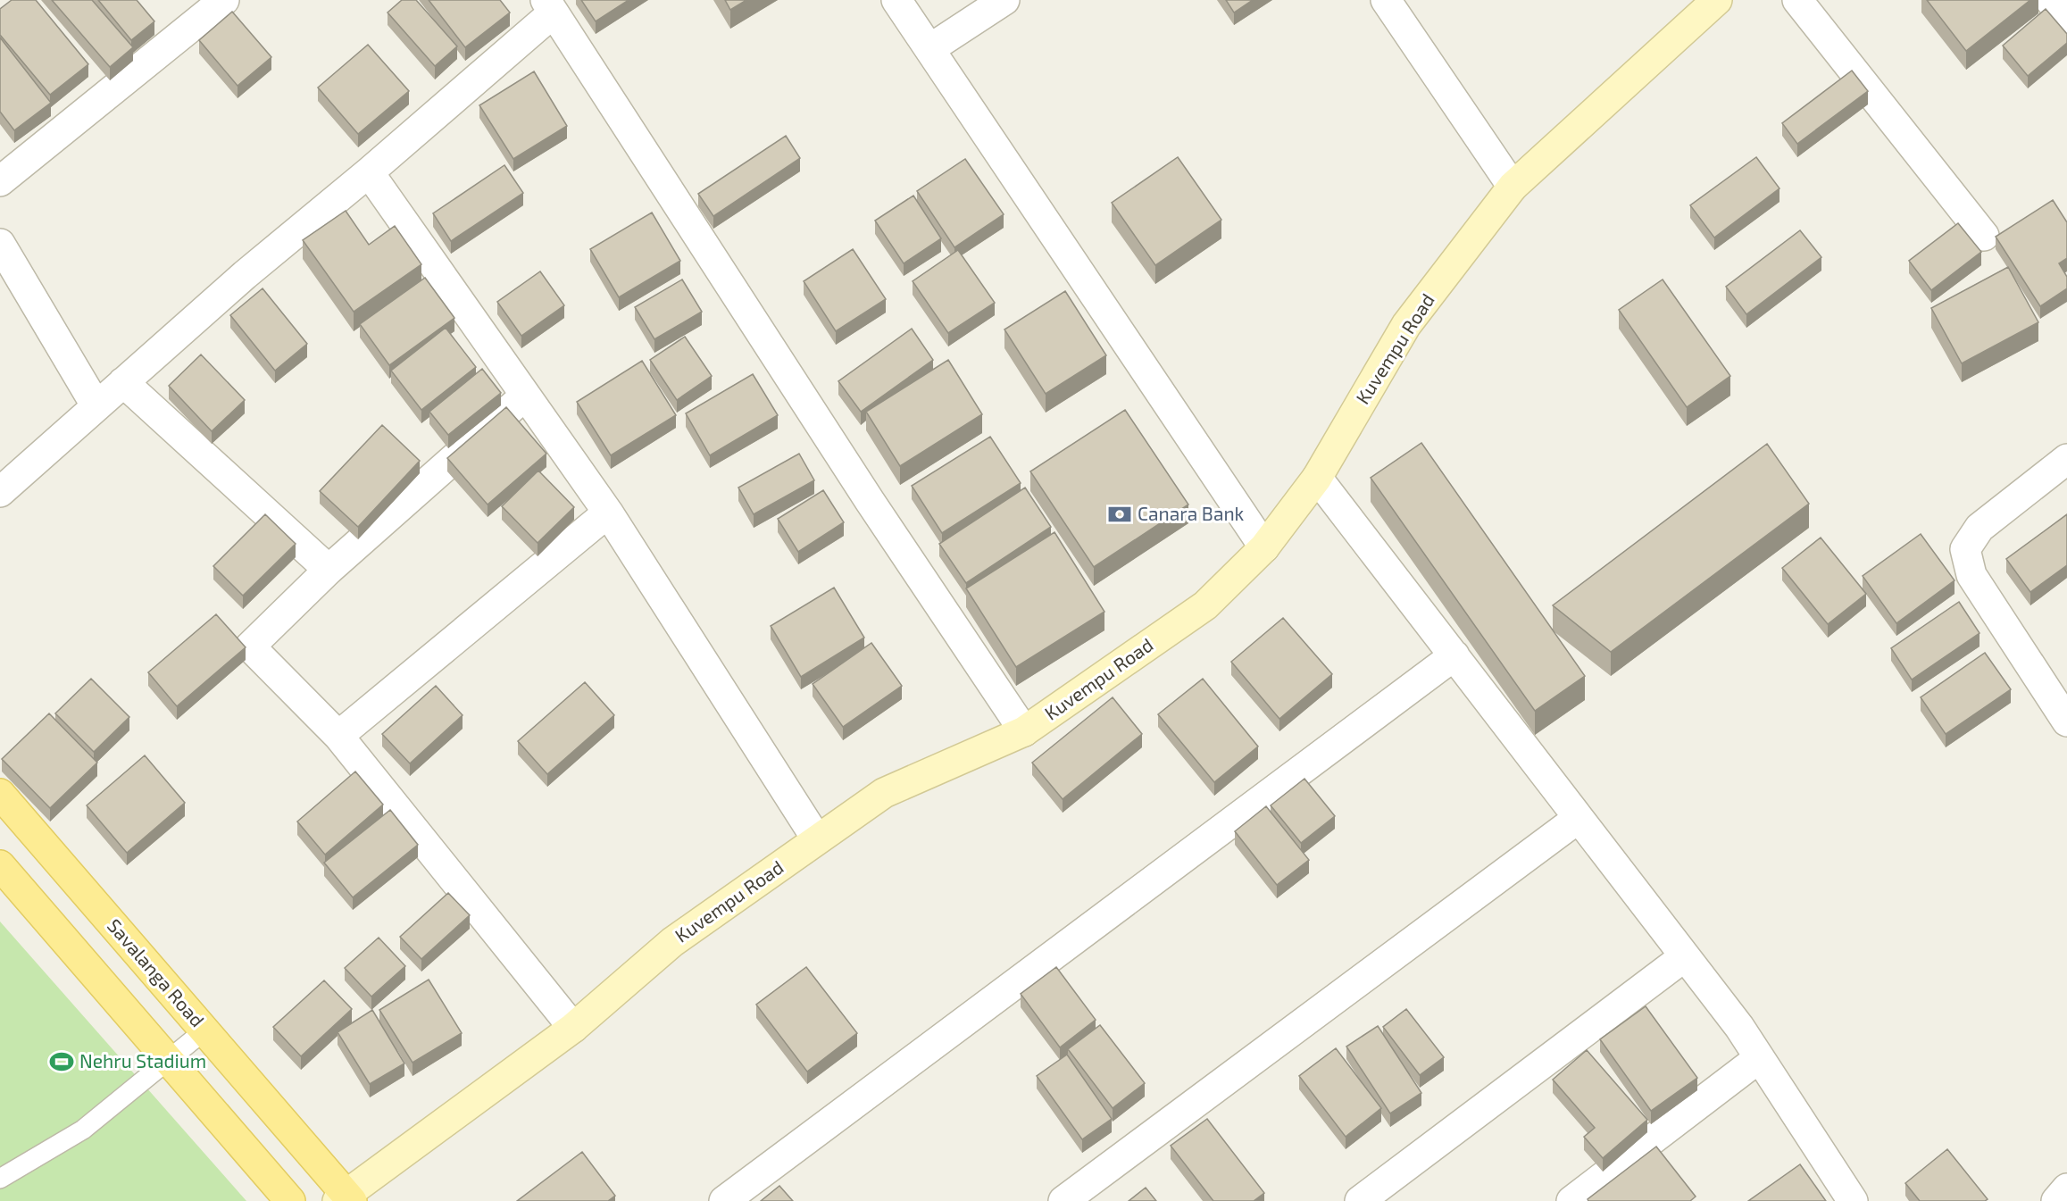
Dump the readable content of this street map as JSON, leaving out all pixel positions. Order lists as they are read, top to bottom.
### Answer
{
  "streets": {
    "main road": ["Kuvempu Road", "Savalanga Road"]
  },
  "crossings": [
    ["Kuvempu Road", "Savalanga Road"]
  ],
  "places": {
    "bank": ["Canara Bank"],
    "sports": ["Nehru Stadium"]
  }
}
